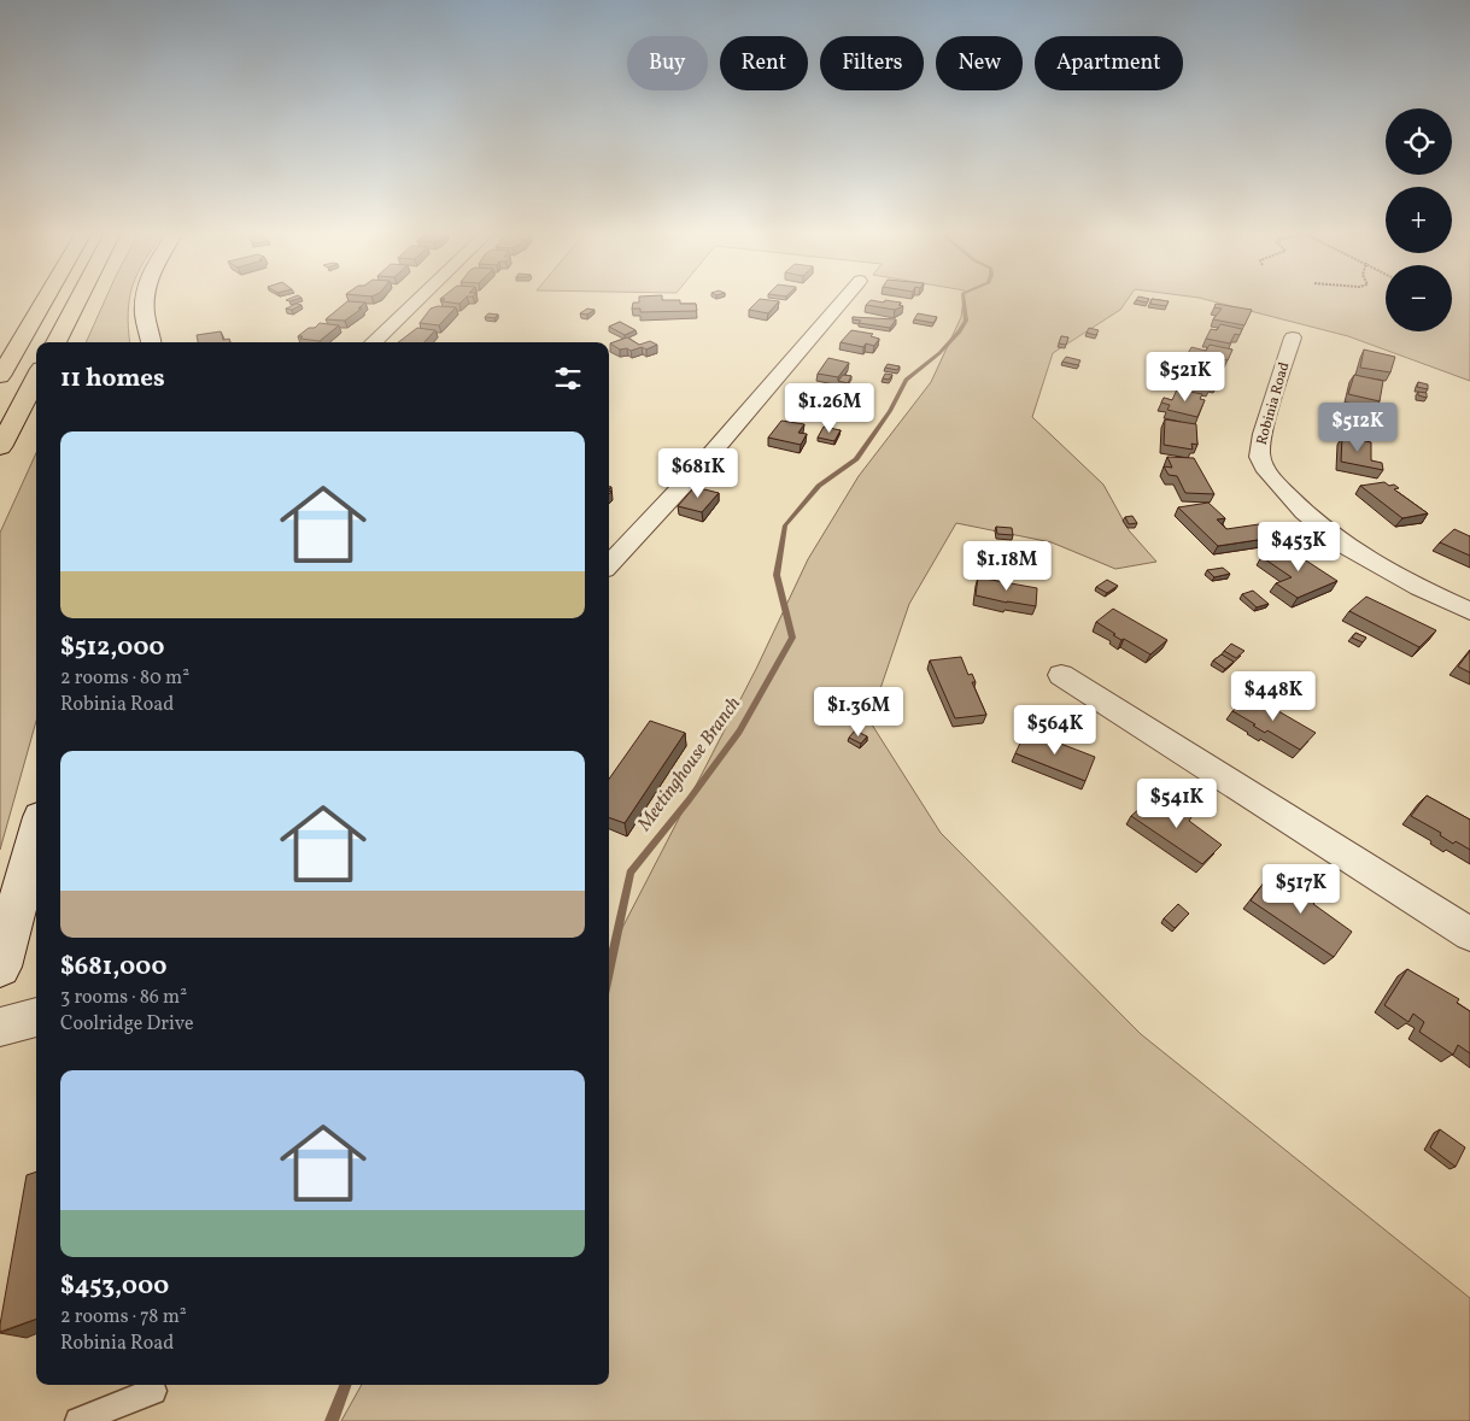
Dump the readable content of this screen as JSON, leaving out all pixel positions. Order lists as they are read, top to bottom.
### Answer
{
  "streets": {
    "street": ["Robinia Road"]
  },
  "water": ["Meetinghouse Branch"],
  "page": {
    "chip": [
      "Buy",
      "Rent",
      "Filters",
      "New",
      "Apartment"
    ],
    "map_buttons": ["+", "−"],
    "heading": "11 homes",
    "price": [
      "$521K",
      "$1.26M",
      "$512K",
      "$681K",
      "$453K",
      "$1.18M",
      "$448K",
      "$1.36M",
      "$564K",
      "$541K",
      "$517K"
    ],
    "list": [
      {
        "name": "$512,000",
        "note": "2 rooms · 80 m² · Robinia Road"
      },
      {
        "name": "$681,000",
        "note": "3 rooms · 86 m² · Coolridge Drive"
      },
      {
        "name": "$453,000",
        "note": "2 rooms · 78 m² · Robinia Road"
      }
    ]
  }
}
